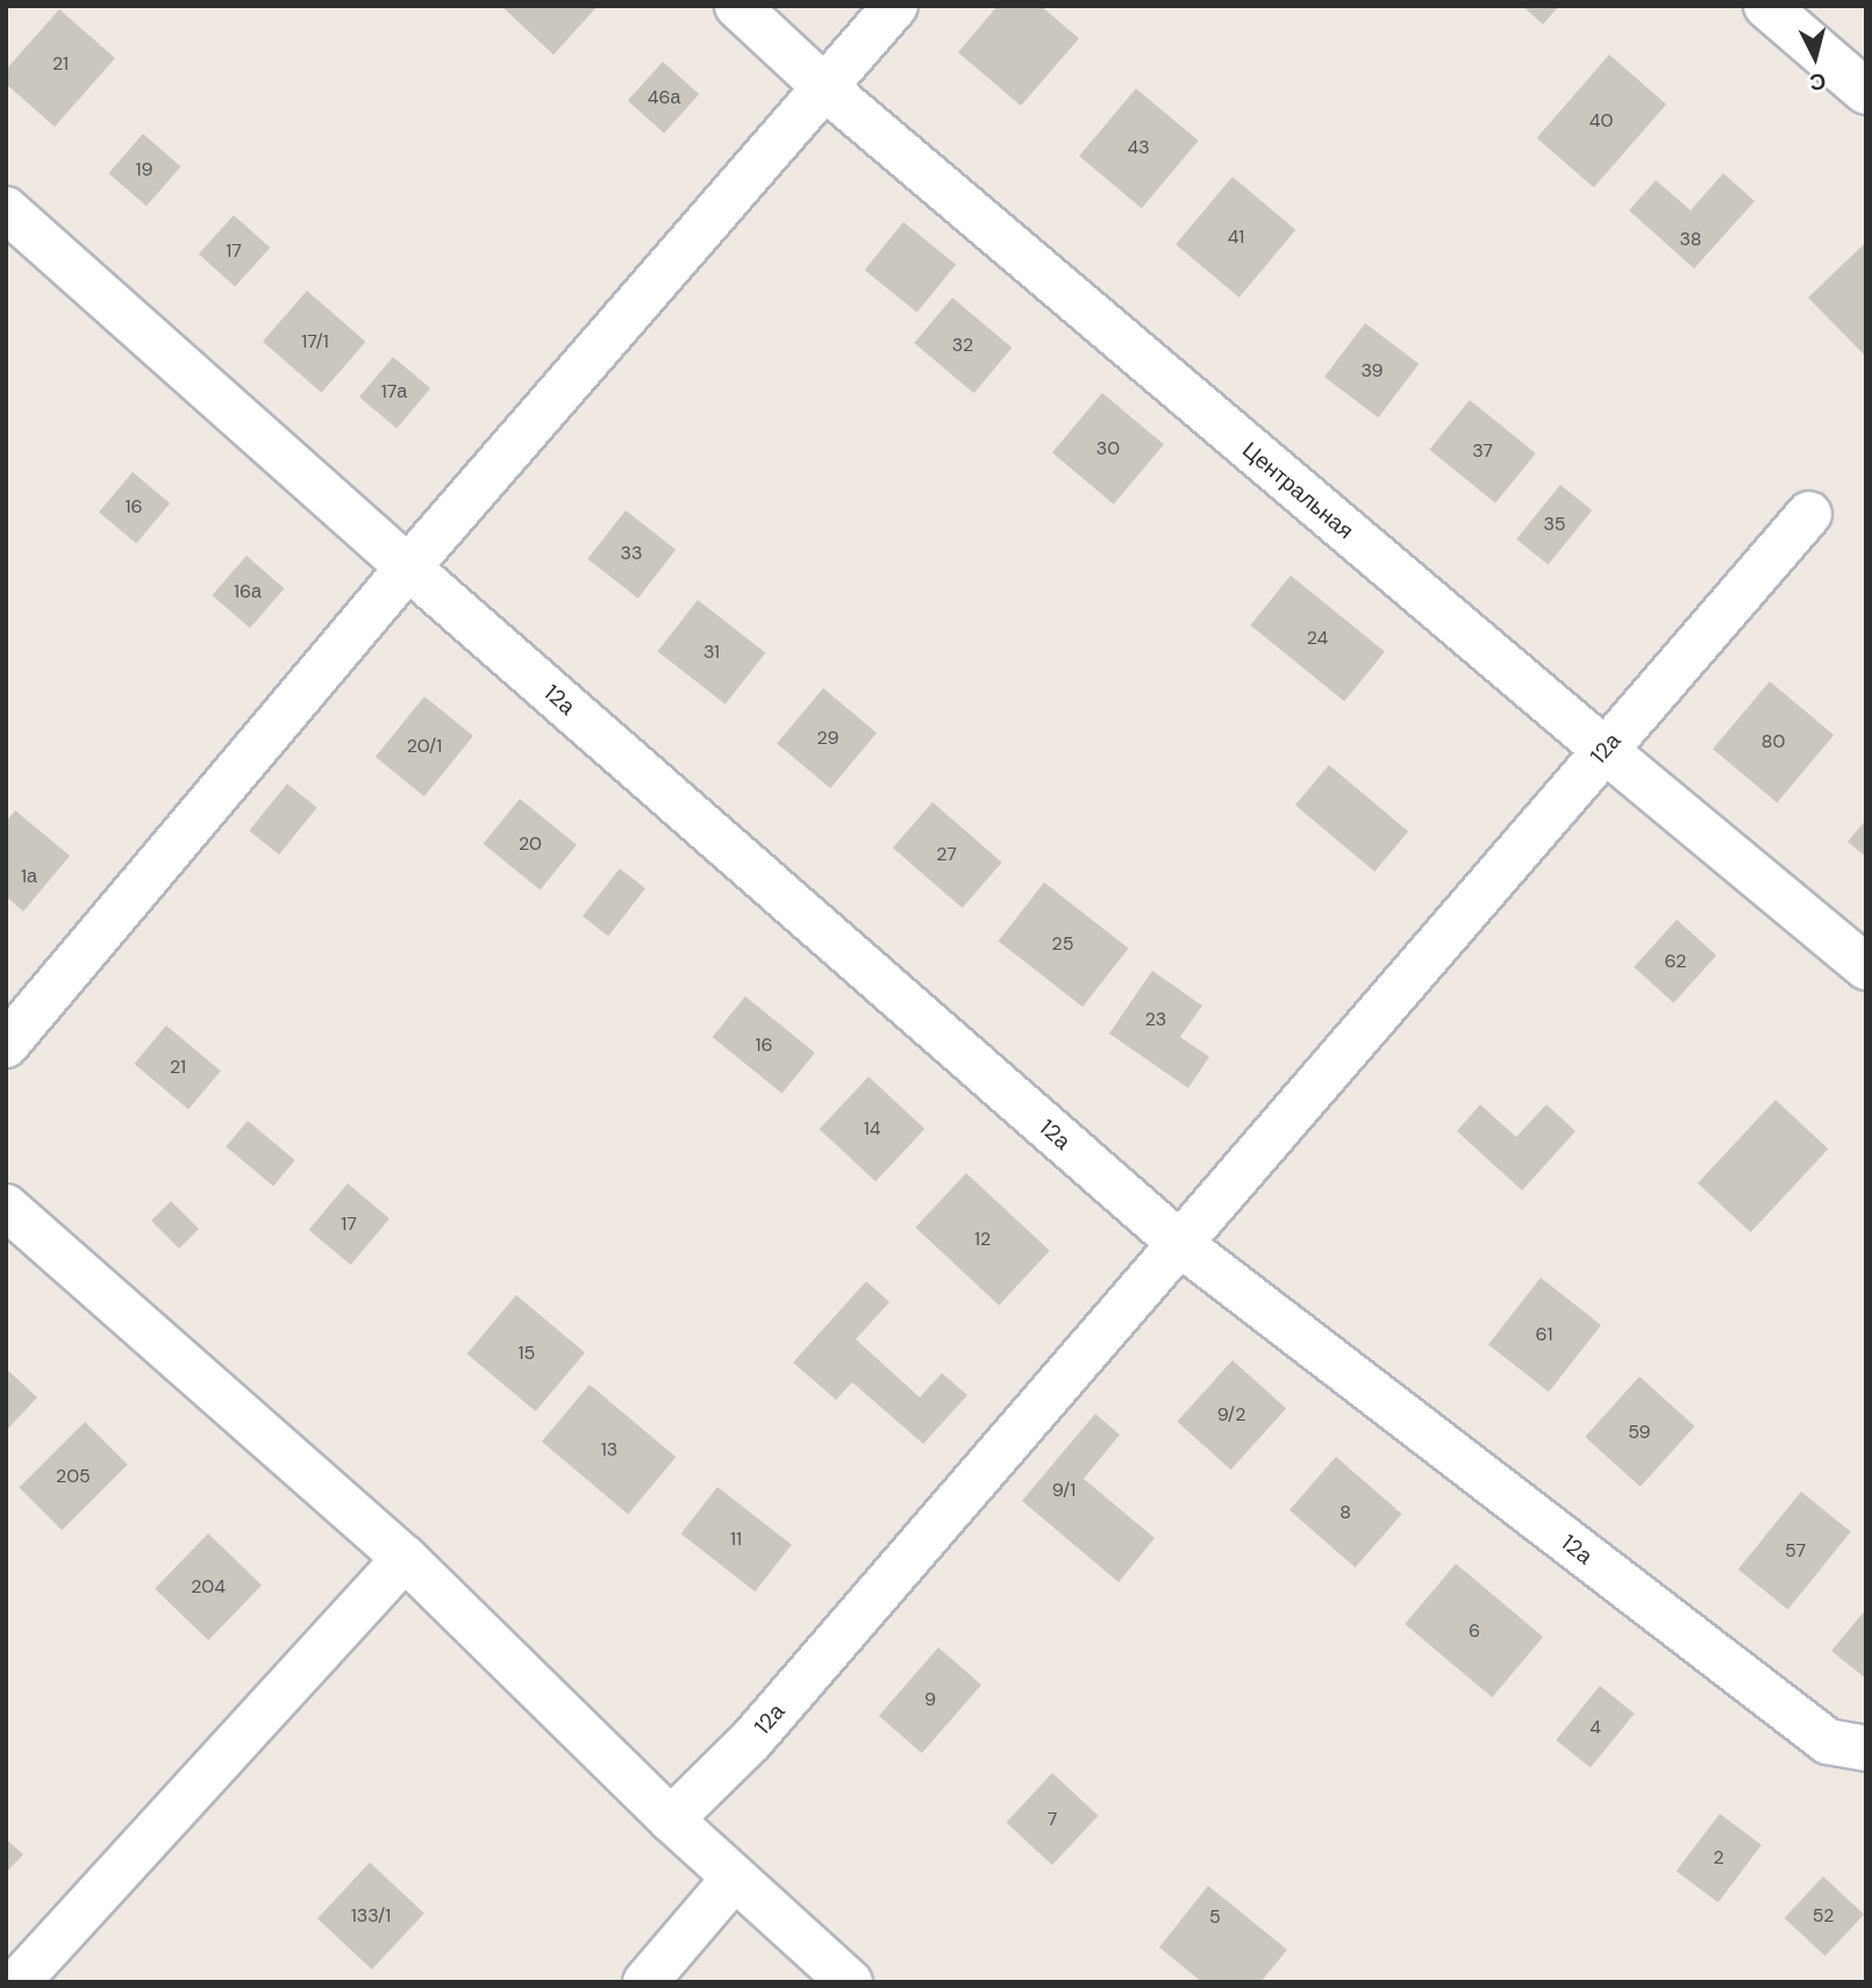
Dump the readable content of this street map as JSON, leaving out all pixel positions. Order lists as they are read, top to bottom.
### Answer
{
  "streets": {
    "street": ["Центральная", "12а"]
  },
  "crossings": [
    ["Центральная", "12а"]
  ],
  "house_numbers": [
    "21",
    "46а",
    "40",
    "43",
    "19",
    "41",
    "38",
    "17",
    "17/1",
    "32",
    "39",
    "17а",
    "30",
    "37",
    "16",
    "35",
    "33",
    "16а",
    "24",
    "31",
    "29",
    "80",
    "20/1",
    "20",
    "27",
    "1а",
    "25",
    "62",
    "23",
    "16",
    "21",
    "14",
    "17",
    "12",
    "61",
    "15",
    "9/2",
    "59",
    "13",
    "205",
    "9/1",
    "8",
    "11",
    "57",
    "204",
    "6",
    "9",
    "4",
    "7",
    "2",
    "133/1",
    "52",
    "5"
  ],
  "north": "bottom"
}
